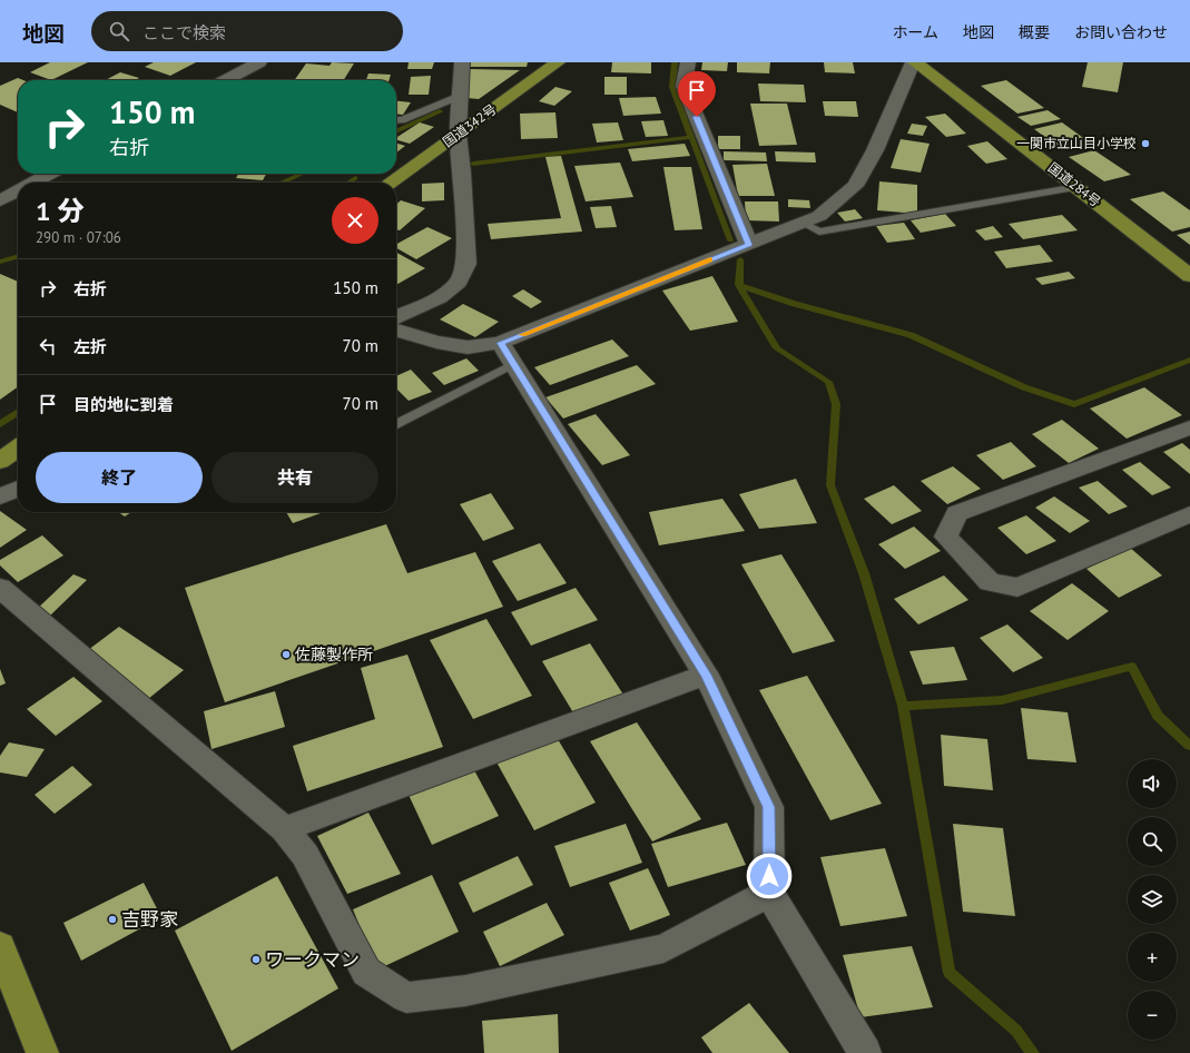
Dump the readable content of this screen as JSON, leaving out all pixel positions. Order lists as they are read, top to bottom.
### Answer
{
  "streets": {
    "highway": ["国道342号", "国道284号"]
  },
  "places": [
    "一関市立山目小学校",
    "佐藤製作所",
    "吉野家",
    "ワークマン"
  ],
  "page": {
    "header": "地図",
    "search": "ここで検索",
    "nav": [
      "ホーム",
      "地図",
      "概要",
      "お問い合わせ"
    ],
    "turn": ["150 m", "右折"],
    "heading": ["1 分", "290 m · 07:06"],
    "list": [
      {
        "name": "右折",
        "value": "150 m"
      },
      {
        "name": "左折",
        "value": "70 m"
      },
      {
        "name": "目的地に到着",
        "value": "70 m"
      }
    ],
    "buttons": ["終了", "共有"],
    "map_buttons": ["+", "−"]
  }
}
